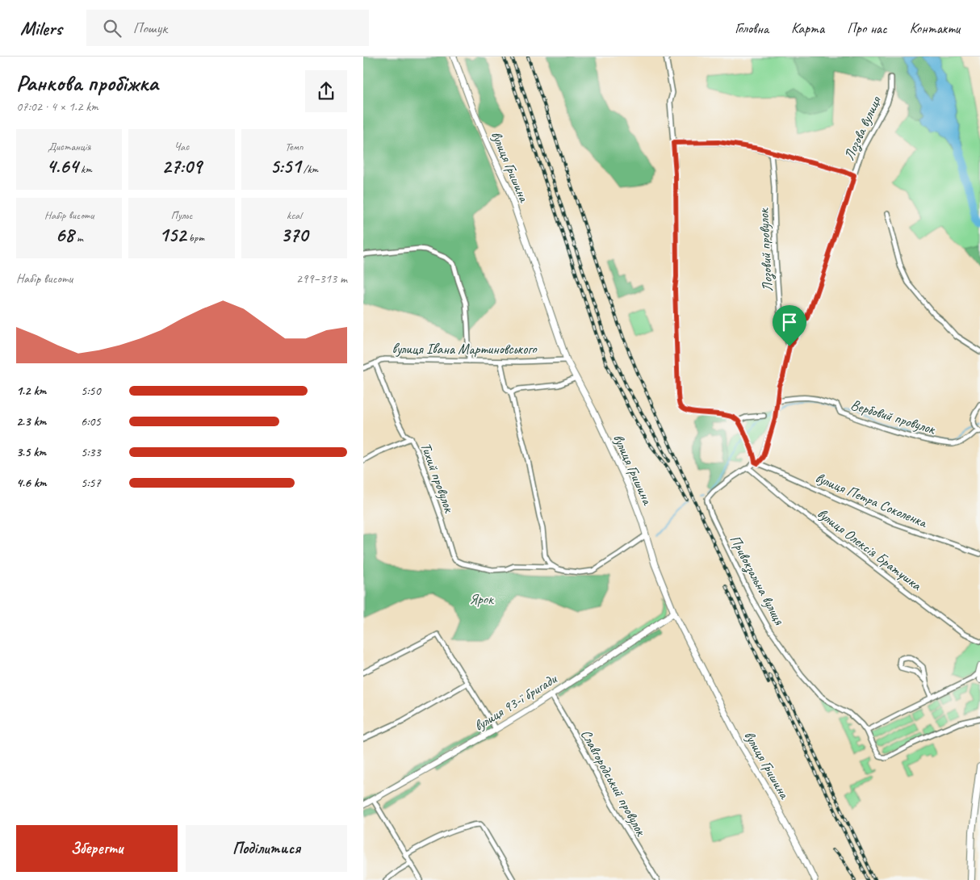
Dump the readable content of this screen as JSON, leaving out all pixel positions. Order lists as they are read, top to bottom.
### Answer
{
  "streets": {
    "main road": ["вулиця Гришина", "вулиця 93-ї бригади"],
    "street": [
      "Лозова вулиця",
      "Лозовий провулок",
      "вулиця Івана Мартиновського",
      "Вербовий провулок",
      "Тихий провулок",
      "вулиця Петра Соколенка",
      "вулиця Олексія Братушка",
      "Привокзальна вулиця",
      "Славгородський провулок"
    ]
  },
  "crossings": [
    ["Лозова вулиця", "Лозовий провулок"],
    ["Лозова вулиця", "Вербовий провулок"],
    ["Лозова вулиця", "вулиця Петра Соколенка"],
    ["Лозова вулиця", "вулиця Олексія Братушка"],
    ["Лозова вулиця", "Привокзальна вулиця"],
    ["вулиця Гришина", "вулиця Івана Мартиновського"],
    ["вулиця Гришина", "вулиця 93-ї бригади"],
    ["вулиця Івана Мартиновського", "Тихий провулок"],
    ["вулиця 93-ї бригади", "Славгородський провулок"]
  ],
  "parks": ["Ярок"],
  "page": {
    "header": "Milers",
    "search": "Пошук",
    "nav": [
      "Головна",
      "Карта",
      "Про нас",
      "Контакти"
    ],
    "heading": ["Ранкова пробіжка", "07:02 · 4 × 1.2 km"],
    "stats": [
      ["Дистанція", "4.64 km"],
      ["Час", "27:09"],
      ["Темп", "5:51 /km"],
      ["Набір висоти", "68 m"],
      ["Пульс", "152 bpm"],
      ["kcal", "370"]
    ],
    "chart": ["Набір висоти", "299–313 m"],
    "list": [
      {
        "name": "1.2 km",
        "note": "5:50"
      },
      {
        "name": "2.3 km",
        "note": "6:05"
      },
      {
        "name": "3.5 km",
        "note": "5:33"
      },
      {
        "name": "4.6 km",
        "note": "5:57"
      }
    ],
    "buttons": ["Зберегти", "Поділитися"]
  }
}
